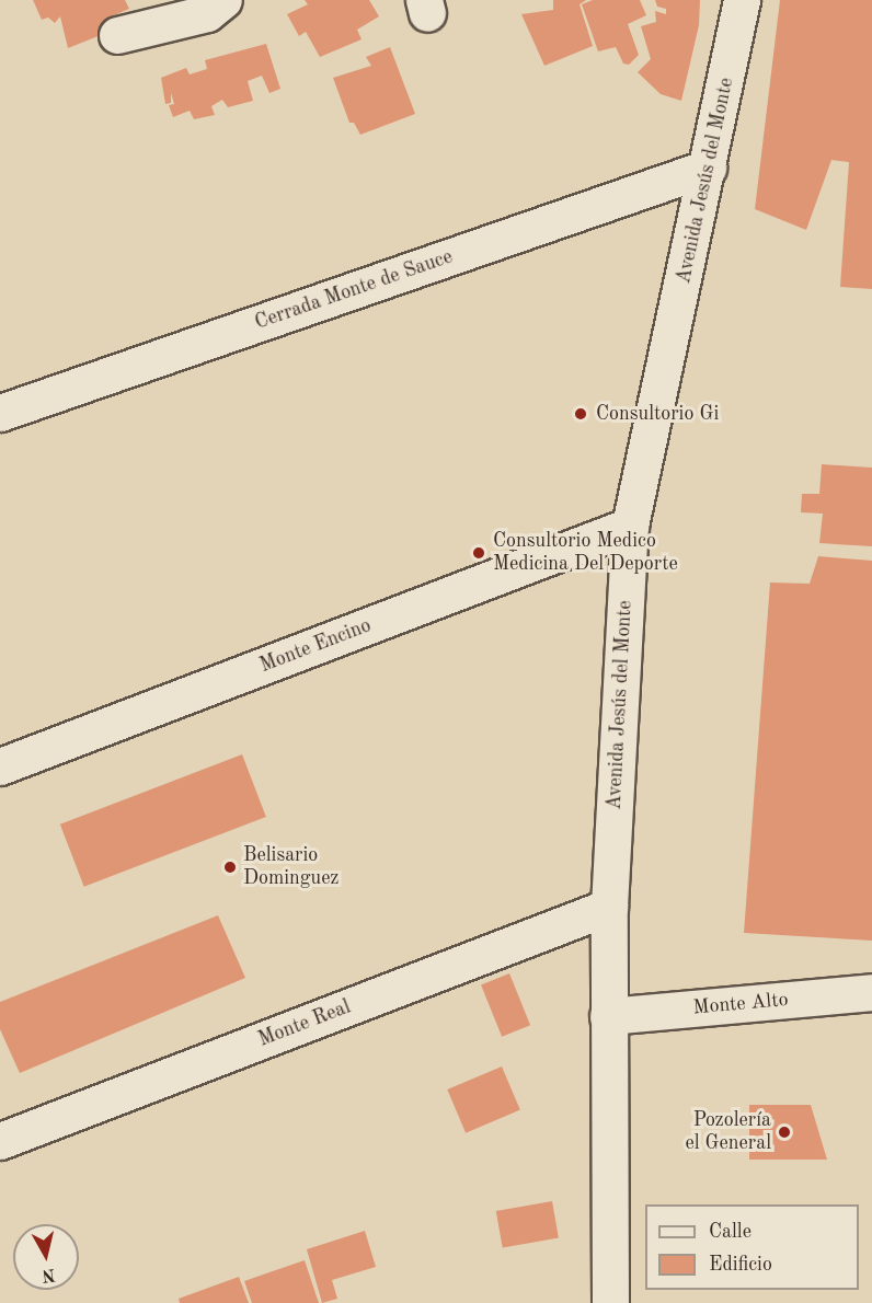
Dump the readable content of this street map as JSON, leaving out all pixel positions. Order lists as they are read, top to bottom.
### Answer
{
  "streets": {
    "street": [
      "Avenida Jesús del Monte",
      "Cerrada Monte de Sauce",
      "Monte Encino",
      "Monte Alto",
      "Monte Real"
    ]
  },
  "crossings": [
    ["Avenida Jesús del Monte", "Cerrada Monte de Sauce"],
    ["Avenida Jesús del Monte", "Monte Encino"],
    ["Avenida Jesús del Monte", "Monte Alto"],
    ["Avenida Jesús del Monte", "Monte Real"]
  ],
  "places": [
    "Consultorio Gi",
    "Consultorio Medico Medicina Del Deporte",
    "Belisario Dominguez",
    "Pozolería el General"
  ],
  "legend": ["Calle", "Edificio"],
  "north": "bottom"
}
